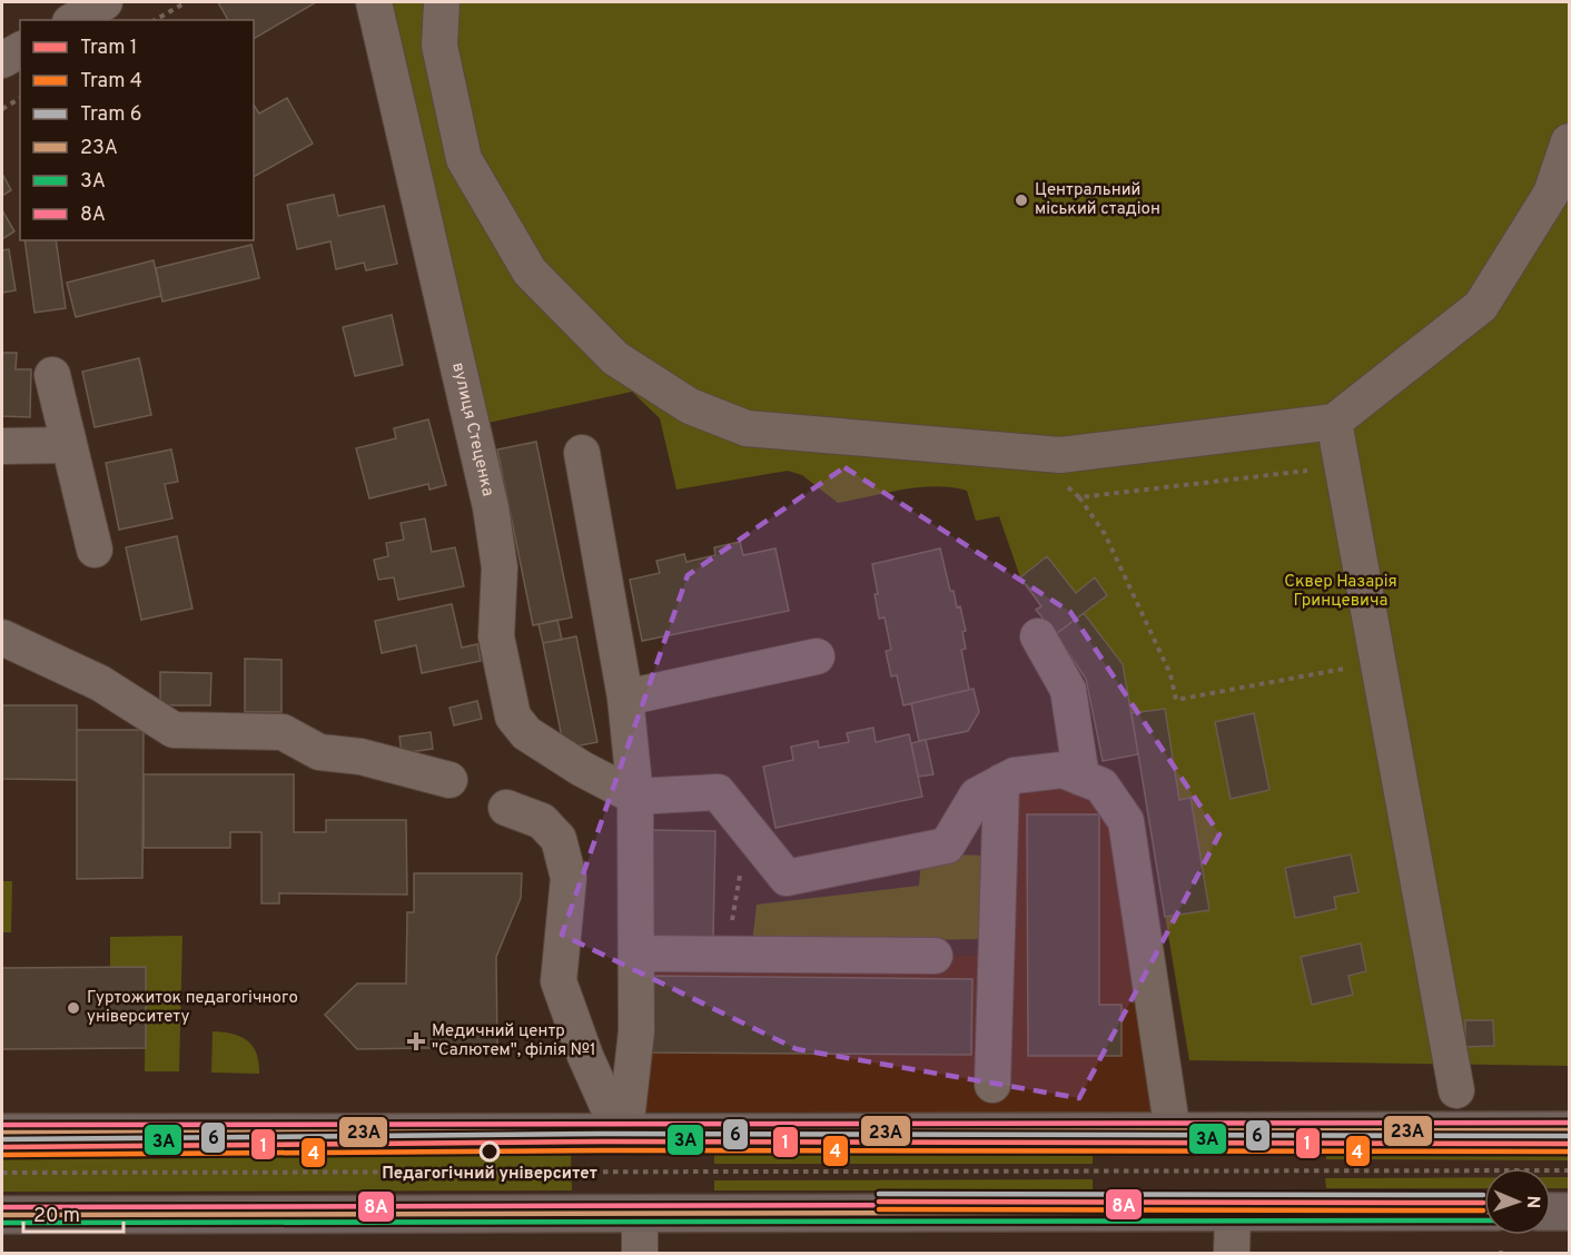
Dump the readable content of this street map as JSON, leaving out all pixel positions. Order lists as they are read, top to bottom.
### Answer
{
  "streets": {
    "street": ["вулиця Стеценка"]
  },
  "parks": ["Сквер Назарія Гринцевича"],
  "places": {
    "other": ["Центральний міський стадіон", "Гуртожиток педагогічного університету", "Педагогічний університет"],
    "health": ["Медичний центр \"Салютем\", філія №1"]
  },
  "lines": [
    "transit line 8А",
    "transit line 23А",
    "tram line 6",
    "transit line 3А",
    "tram line 1",
    "tram line 4"
  ],
  "legend": [
    "Tram 1",
    "Tram 4",
    "Tram 6",
    "23А",
    "3А",
    "8А"
  ],
  "scale_bar": "20 m",
  "north": "right"
}
